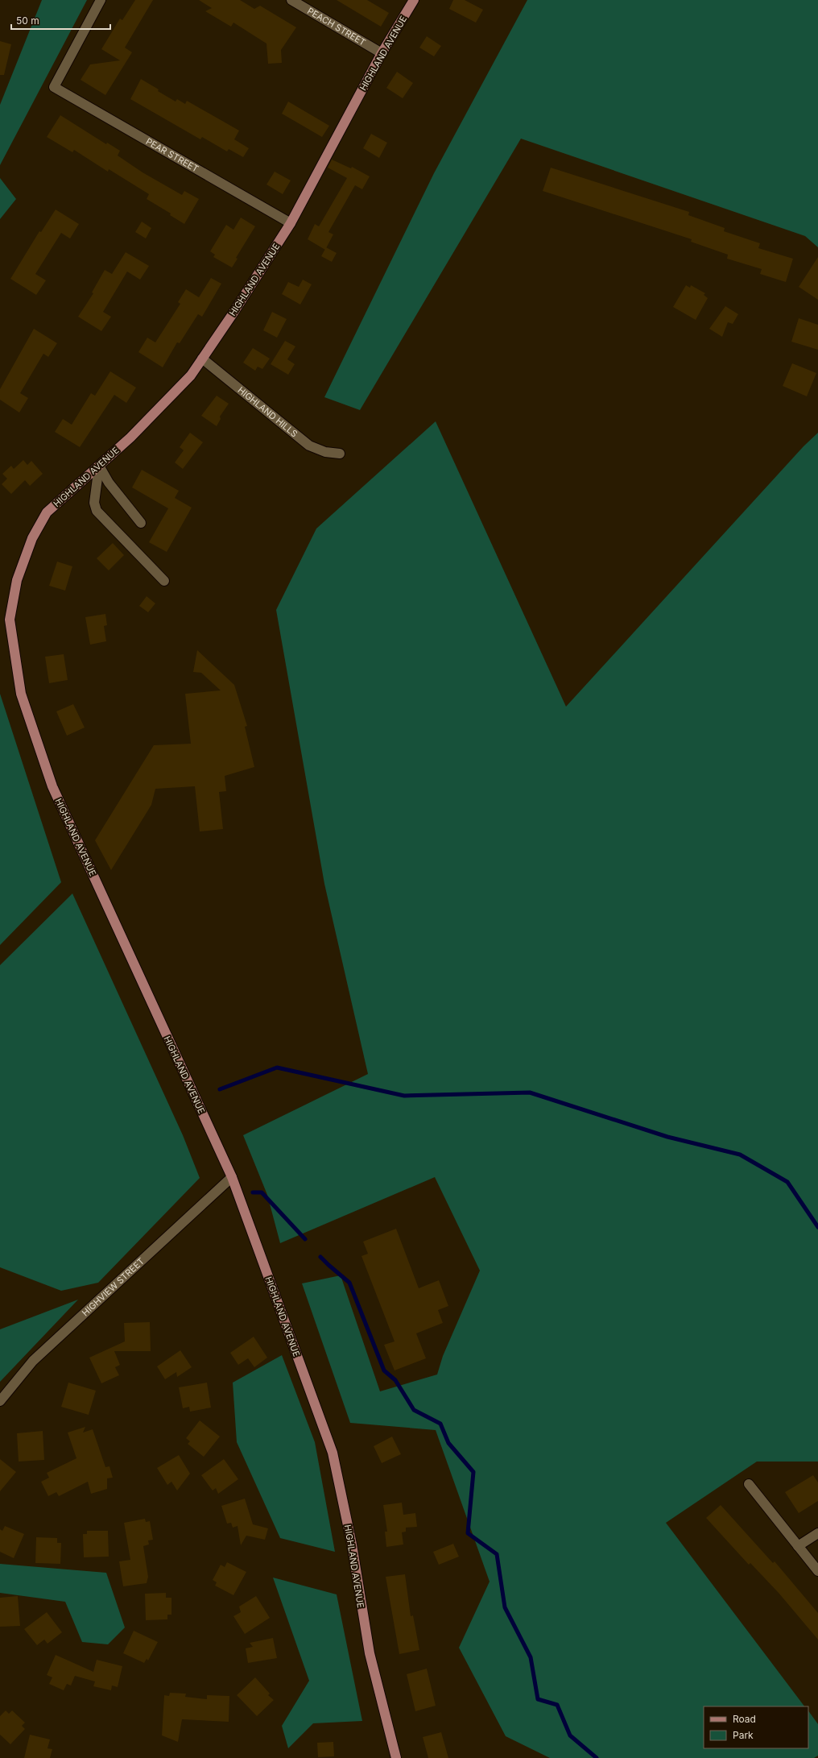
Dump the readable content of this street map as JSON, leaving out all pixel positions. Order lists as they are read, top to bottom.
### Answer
{
  "streets": {
    "main road": ["HIGHLAND AVENUE"],
    "street": [
      "PEACH STREET",
      "PEAR STREET",
      "HIGHLAND HILLS",
      "HIGHVIEW STREET"
    ]
  },
  "crossings": [
    ["PEACH STREET", "HIGHLAND AVENUE"],
    ["HIGHLAND AVENUE", "PEAR STREET"],
    ["HIGHLAND AVENUE", "HIGHLAND HILLS"],
    ["HIGHLAND AVENUE", "HIGHVIEW STREET"]
  ],
  "legend": ["Road", "Park"],
  "scale_bar": "50 m"
}
